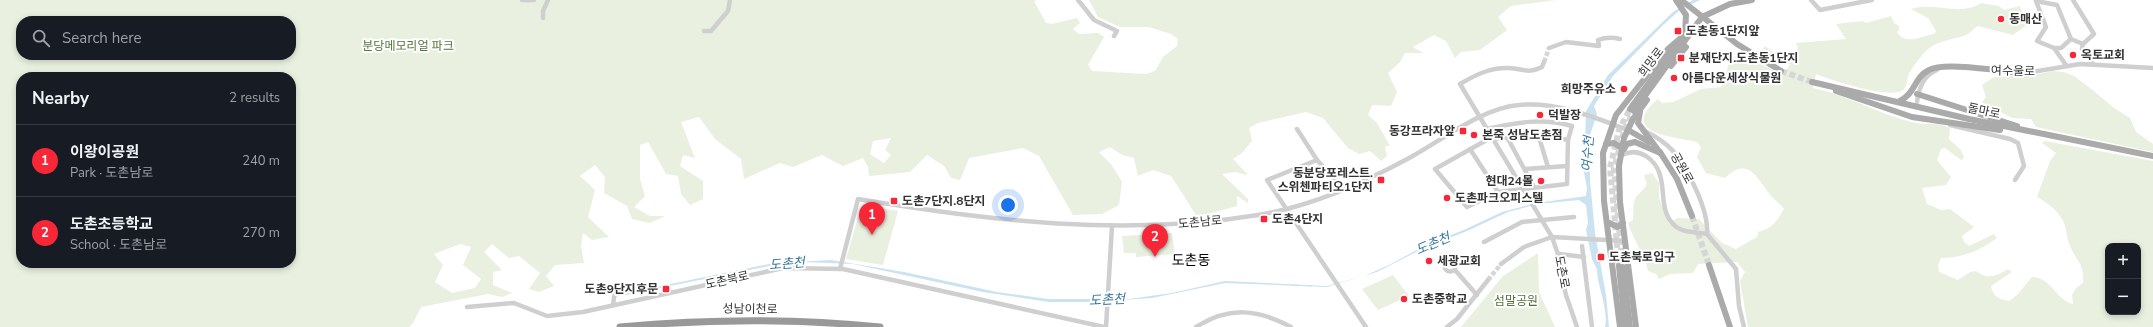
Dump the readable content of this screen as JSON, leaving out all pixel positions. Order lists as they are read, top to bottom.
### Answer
{
  "streets": {
    "highway": ["성남이천로"],
    "main road": ["희망로", "돌마로", "공원로"],
    "street": [
      "여수울로",
      "도촌남로",
      "도촌로",
      "도촌북로"
    ]
  },
  "crossings": [
    ["도촌남로", "도촌북로"]
  ],
  "districts": ["도촌동"],
  "water": ["여수천", "도촌천"],
  "parks": ["분당메모리얼 파크", "섬말공원"],
  "places": {
    "other": [
      "동매산",
      "옥토교회",
      "아름다운세상식물원",
      "희망주유소",
      "덕발장",
      "본죽 성남도촌점",
      "현대24몰",
      "도촌파크오피스텔",
      "세광교회",
      "도촌중학교"
    ],
    "transit": [
      "도촌동1단지앞",
      "분재단지.도촌동1단지",
      "동강프라자앞",
      "동분당포레스트. 스위첸파티오1단지",
      "도촌7단지.8단지",
      "도촌4단지",
      "도촌북로입구",
      "도촌9단지후문"
    ]
  },
  "page": {
    "search": "Search here",
    "heading": ["Nearby", "2 results"],
    "list": [
      {
        "mark": "1",
        "name": "이왕이공원",
        "note": "Park · 도촌남로",
        "value": "240 m"
      },
      {
        "mark": "2",
        "name": "도촌초등학교",
        "note": "School · 도촌남로",
        "value": "270 m"
      }
    ],
    "pins": ["1", "2"],
    "map_buttons": ["+", "−"]
  }
}
